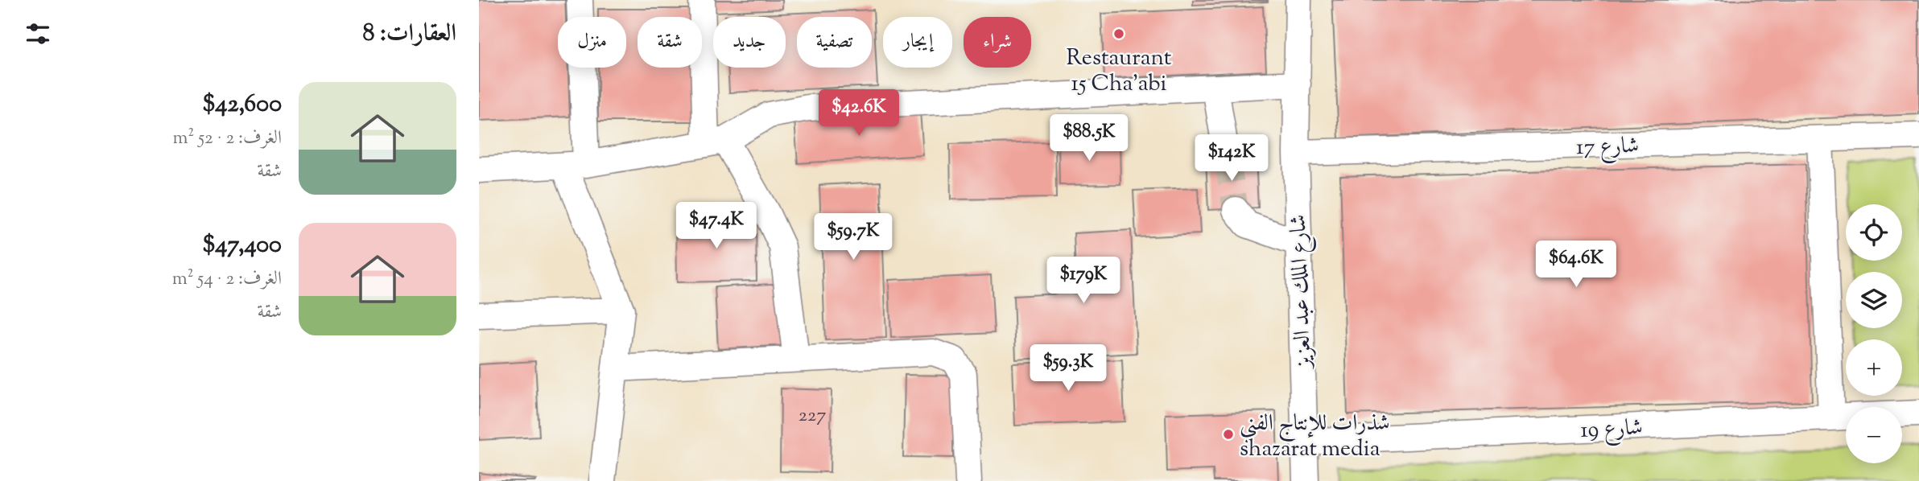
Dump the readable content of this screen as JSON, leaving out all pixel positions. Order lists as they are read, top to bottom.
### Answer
{
  "streets": {
    "street": ["شارع 17", "شارع الملك عبد العزيز", "شارع 19"]
  },
  "crossings": [
    ["شارع 17", "شارع الملك عبد العزيز"],
    ["شارع الملك عبد العزيز", "شارع 19"]
  ],
  "places": ["Restaurant 15 Cha'abi", "شذرات للإنتاج الفني shazarat media"],
  "house_numbers": ["227"],
  "page": {
    "heading": "العقارات: 8",
    "chip": [
      "شراء",
      "إيجار",
      "تصفية",
      "جديد",
      "شقة",
      "منزل"
    ],
    "list": [
      {
        "name": "$42,600",
        "note": "الغرف: 2 · 52 m² · شقة"
      },
      {
        "name": "$47,400",
        "note": "الغرف: 2 · 54 m² · شقة"
      }
    ],
    "price": [
      "$42.6K",
      "$88.5K",
      "$142K",
      "$47.4K",
      "$59.7K",
      "$64.6K",
      "$179K",
      "$59.3K"
    ],
    "map_buttons": ["+", "−"]
  }
}
